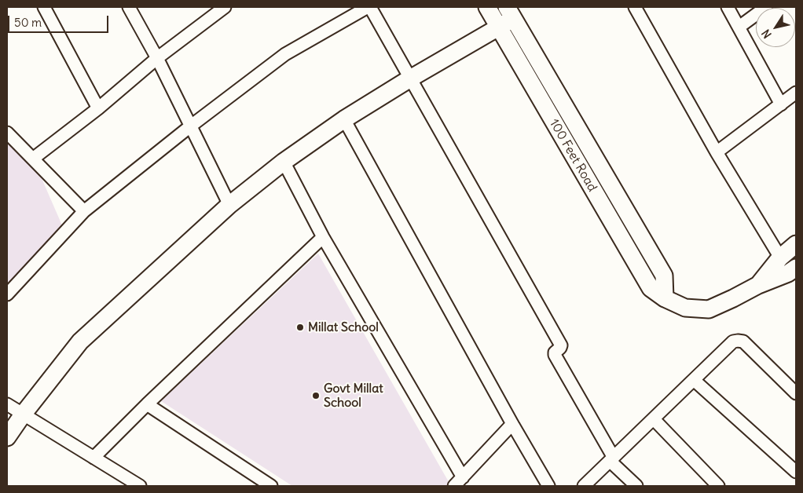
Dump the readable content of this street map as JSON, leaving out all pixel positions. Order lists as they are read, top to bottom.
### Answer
{
  "streets": {
    "main road": ["100 Feet Road"]
  },
  "places": ["Millat School", "Govt Millat School"],
  "scale_bar": "50 m",
  "north": "bottom left"
}
